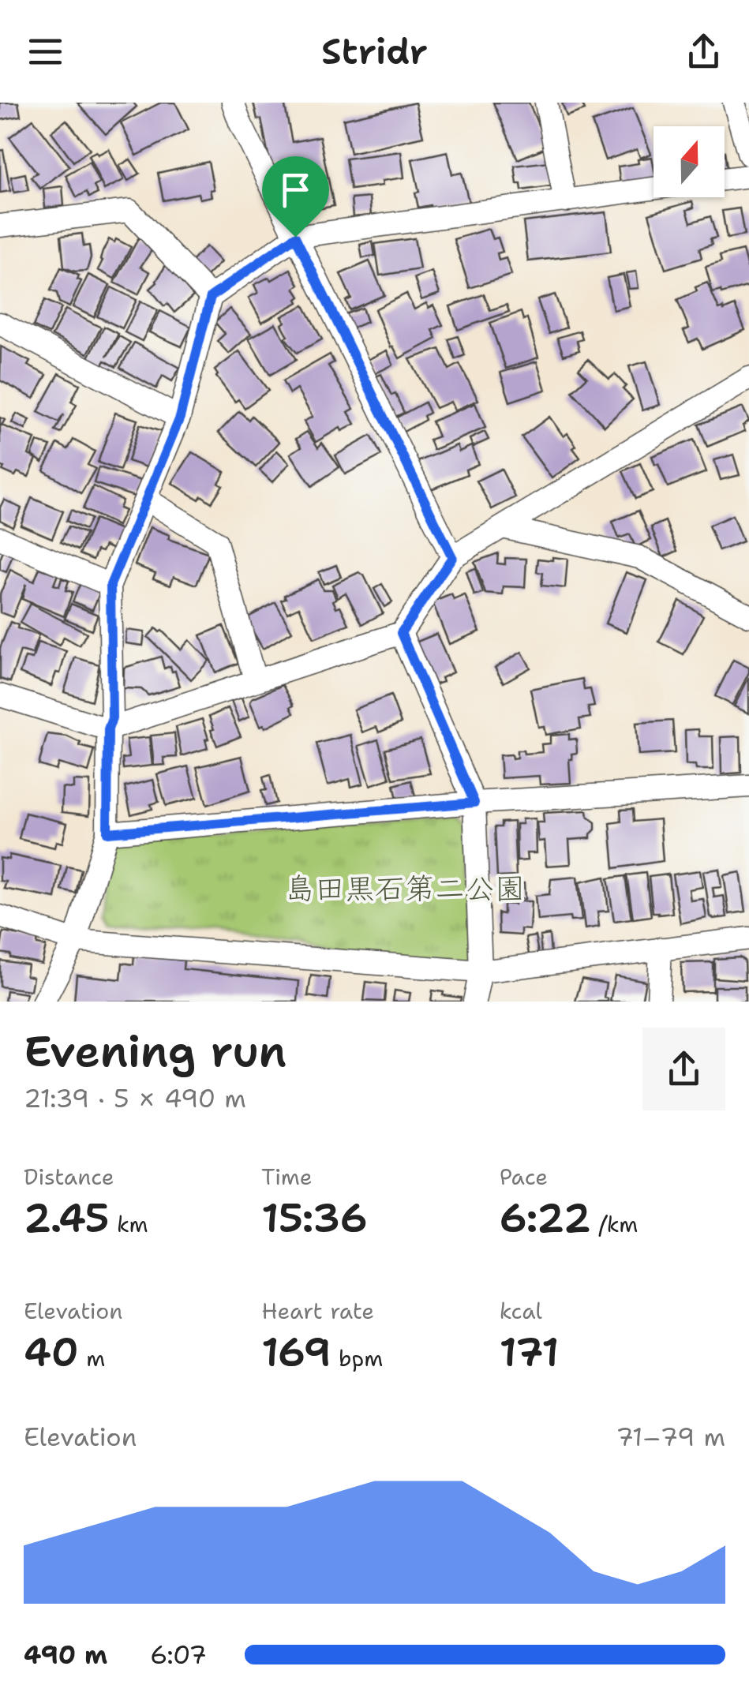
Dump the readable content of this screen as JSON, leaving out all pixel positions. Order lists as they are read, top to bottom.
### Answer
{
  "parks": ["島田黒石第二公園"],
  "north": "top",
  "page": {
    "header": "Stridr",
    "heading": ["Evening run", "21:39 · 5 × 490 m"],
    "stats": [
      ["Distance", "2.45 km"],
      ["Time", "15:36"],
      ["Pace", "6:22 /km"],
      ["Elevation", "40 m"],
      ["Heart rate", "169 bpm"],
      ["kcal", "171"]
    ],
    "chart": ["Elevation", "71–79 m"],
    "list": [
      {
        "name": "490 m",
        "note": "6:07"
      }
    ]
  }
}
